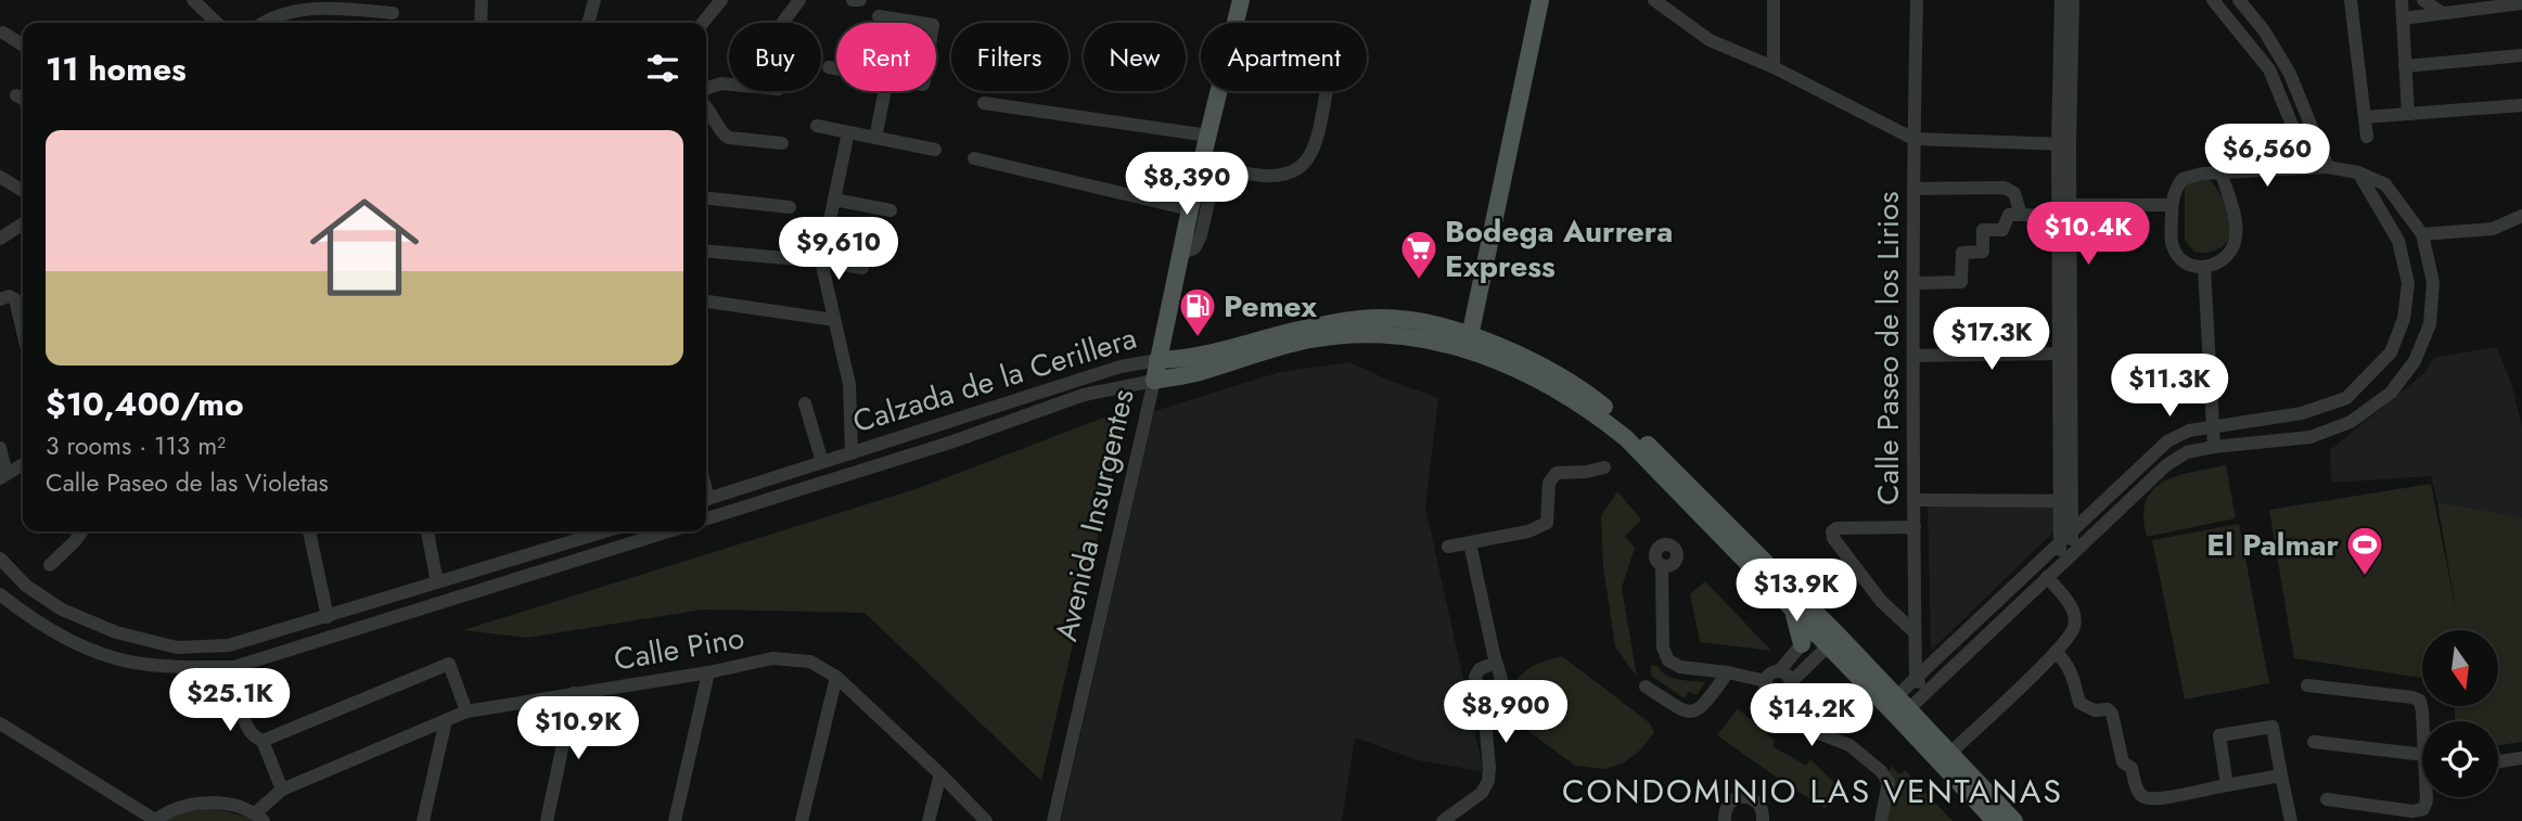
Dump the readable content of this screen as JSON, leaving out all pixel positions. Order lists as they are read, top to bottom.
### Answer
{
  "streets": {
    "main road": ["Calzada de la Cerillera", "Avenida Insurgentes"],
    "street": ["Calle Paseo de los Lirios", "Calle Pino"]
  },
  "crossings": [
    ["Calzada de la Cerillera", "Avenida Insurgentes"]
  ],
  "districts": ["CONDOMINIO LAS VENTANAS"],
  "places": {
    "supermarket": ["Bodega Aurrera Express"],
    "fuel station": ["Pemex"],
    "sports": ["El Palmar"]
  },
  "north": "bottom",
  "page": {
    "chip": [
      "Buy",
      "Rent",
      "Filters",
      "New",
      "Apartment"
    ],
    "heading": "11 homes",
    "list": [
      {
        "name": "$10,400/mo",
        "note": "3 rooms · 113 m² · Calle Paseo de las Violetas"
      }
    ],
    "price": [
      "$6,560",
      "$8,390",
      "$10.4K",
      "$9,610",
      "$17.3K",
      "$11.3K",
      "$13.9K",
      "$25.1K",
      "$8,900",
      "$14.2K",
      "$10.9K"
    ]
  }
}
